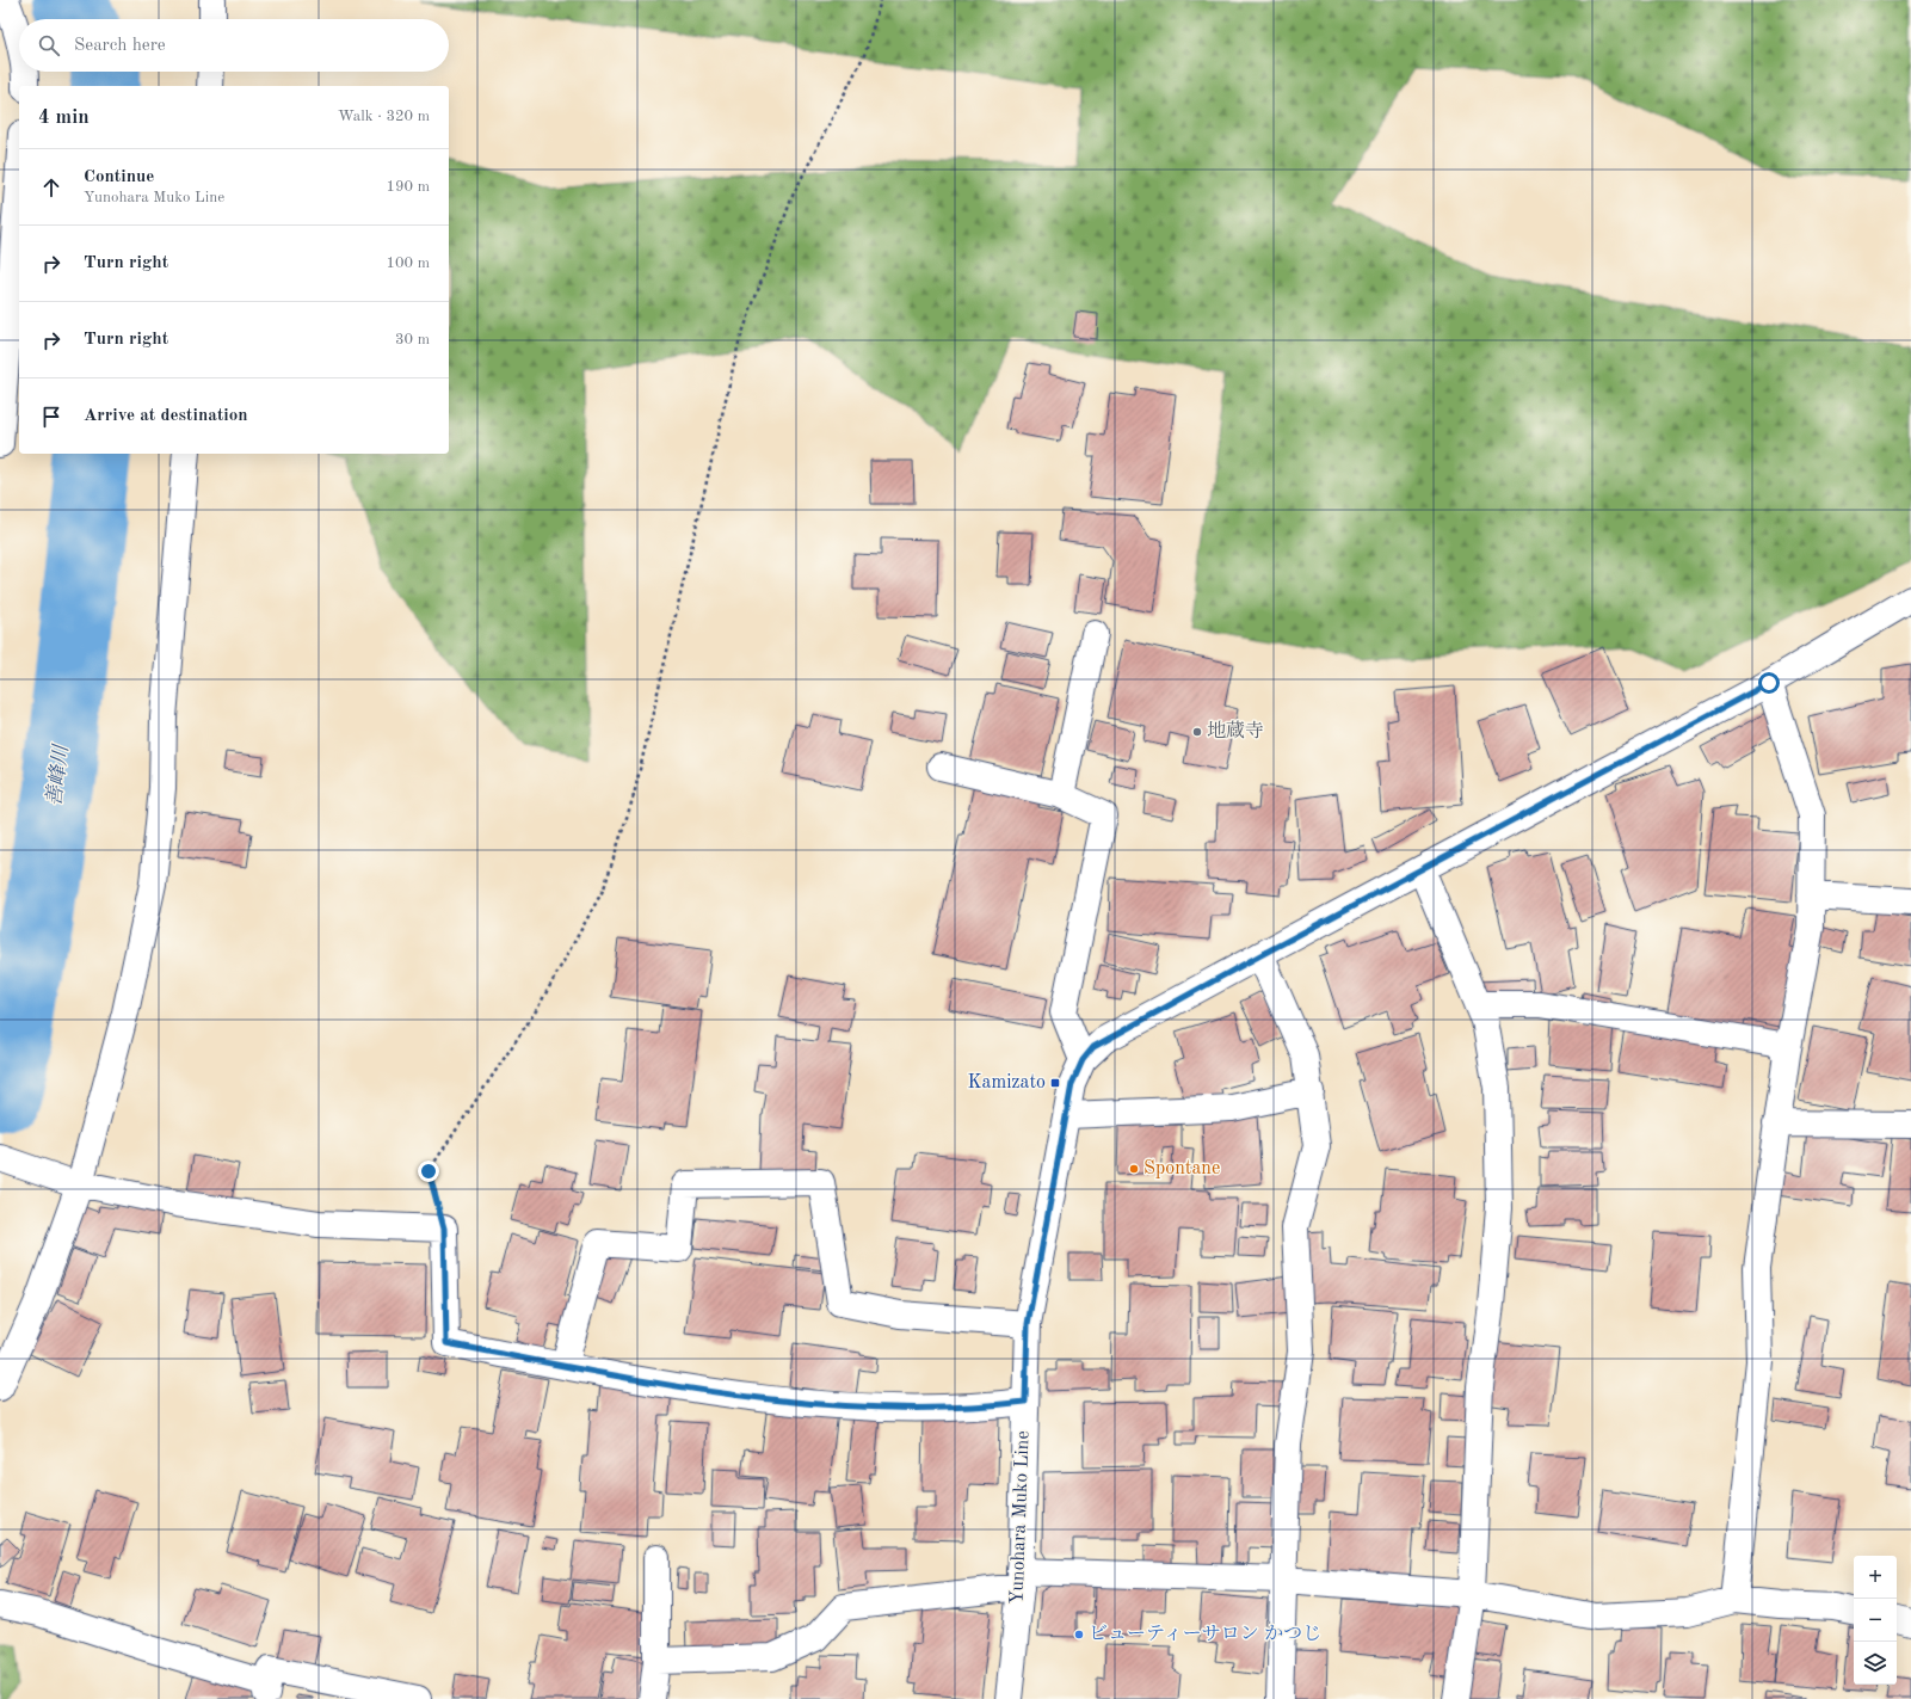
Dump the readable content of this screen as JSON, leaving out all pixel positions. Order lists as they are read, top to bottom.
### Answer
{
  "streets": {
    "street": ["Yunohara Muko Line"]
  },
  "water": ["善峰川"],
  "places": {
    "other": ["地蔵寺", "Spontane", "ビューティーサロン かつじ"],
    "transit": ["Kamizato"]
  },
  "page": {
    "search": "Search here",
    "heading": ["4 min", "Walk · 320 m"],
    "list": [
      ["Continue", "Yunohara Muko Line", "190 m"],
      ["Turn right", "100 m"],
      ["Turn right", "30 m"],
      "Arrive at destination"
    ],
    "map_buttons": ["+", "−"]
  }
}
